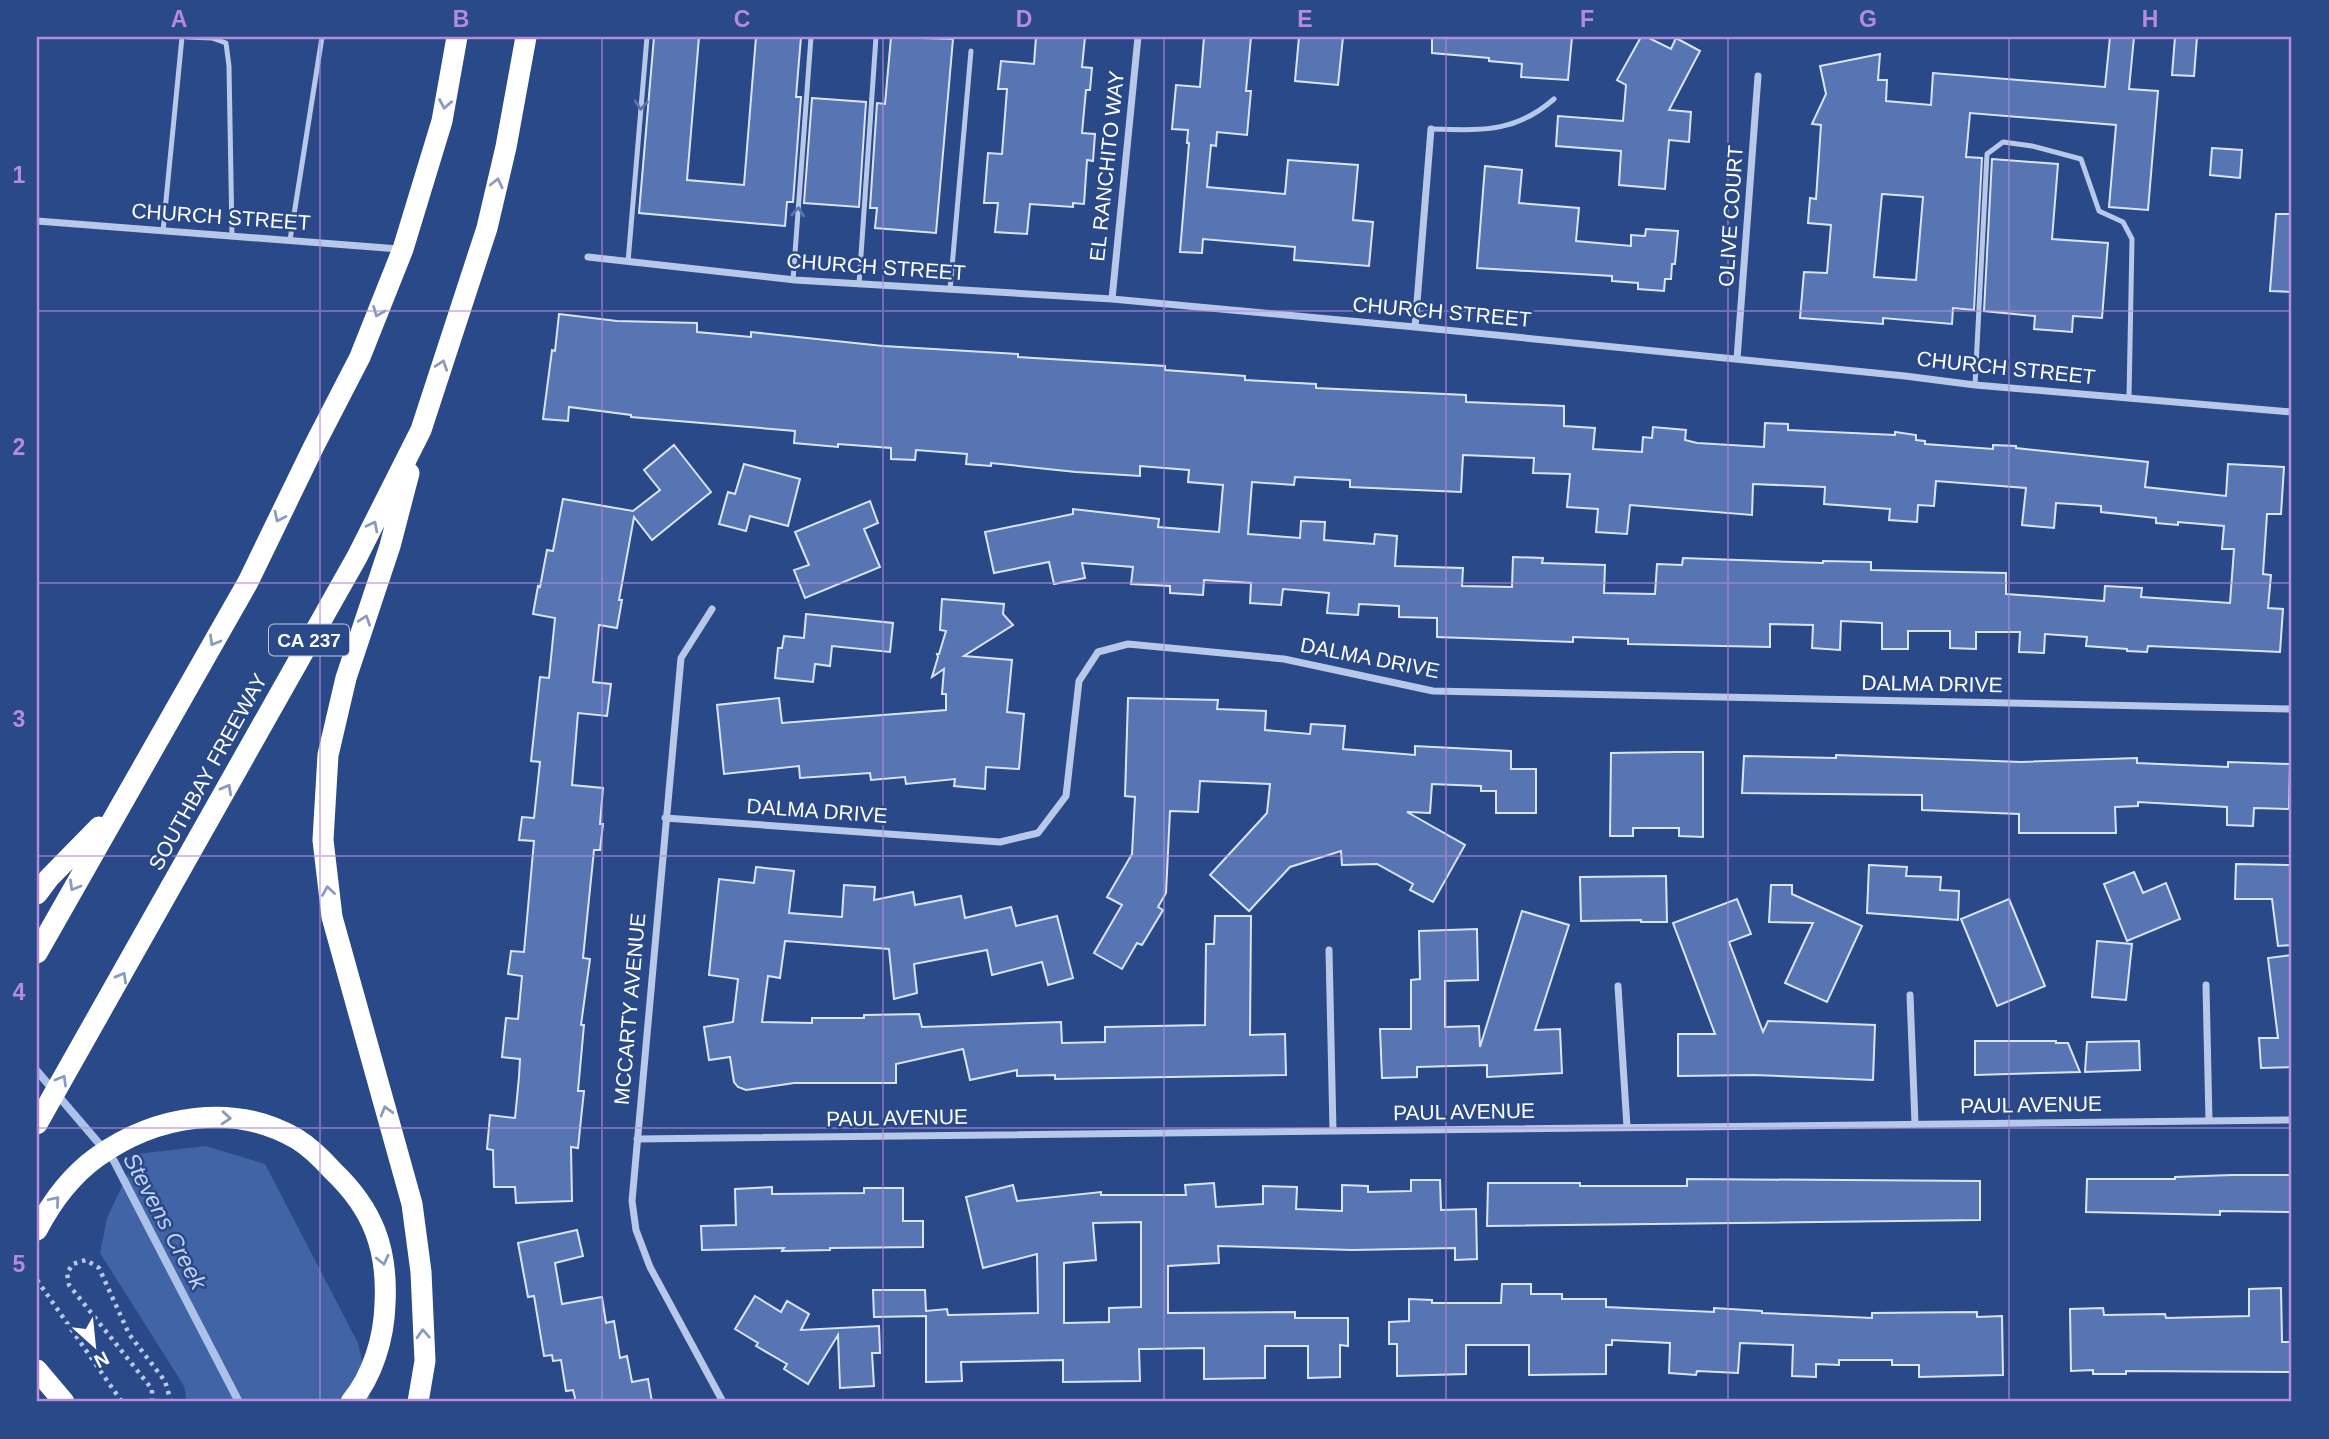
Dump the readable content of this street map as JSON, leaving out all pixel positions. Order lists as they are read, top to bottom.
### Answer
{
  "streets": {
    "highway": ["CA 237", "SOUTHBAY FREEWAY"],
    "street": [
      "EL RANCHITO WAY",
      "OLIVE COURT",
      "CHURCH STREET",
      "DALMA DRIVE",
      "MCCARTY AVENUE",
      "PAUL AVENUE"
    ]
  },
  "crossings": [
    ["EL RANCHITO WAY", "CHURCH STREET"],
    ["OLIVE COURT", "CHURCH STREET"],
    ["DALMA DRIVE", "MCCARTY AVENUE"],
    ["MCCARTY AVENUE", "PAUL AVENUE"]
  ],
  "water": ["Stevens Creek"],
  "north": "bottom right",
  "grid": {
    "columns": [
      "A",
      "B",
      "C",
      "D",
      "E",
      "F",
      "G",
      "H"
    ],
    "rows": [
      "1",
      "2",
      "3",
      "4",
      "5"
    ]
  }
}
